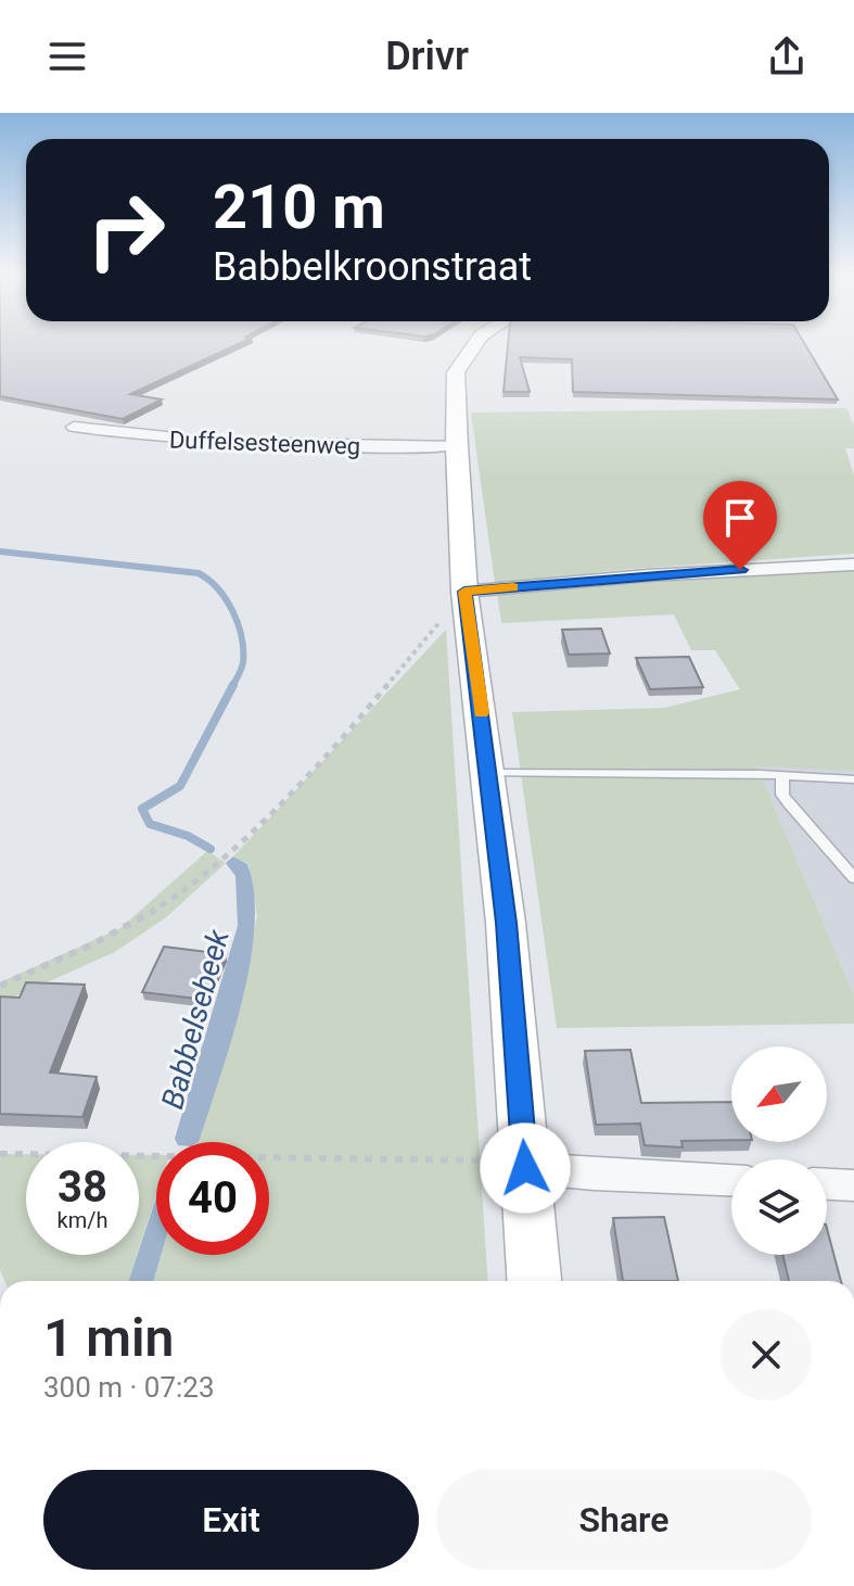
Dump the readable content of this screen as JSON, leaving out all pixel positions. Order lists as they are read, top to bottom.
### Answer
{
  "streets": {
    "street": ["Duffelsesteenweg"]
  },
  "water": ["Babbelsebeek"],
  "north": "bottom left",
  "page": {
    "header": "Drivr",
    "turn": ["210 m", "Babbelkroonstraat"],
    "speed": "38 km/h",
    "limit": "40",
    "heading": ["1 min", "300 m · 07:23"],
    "buttons": ["Exit", "Share"]
  }
}
